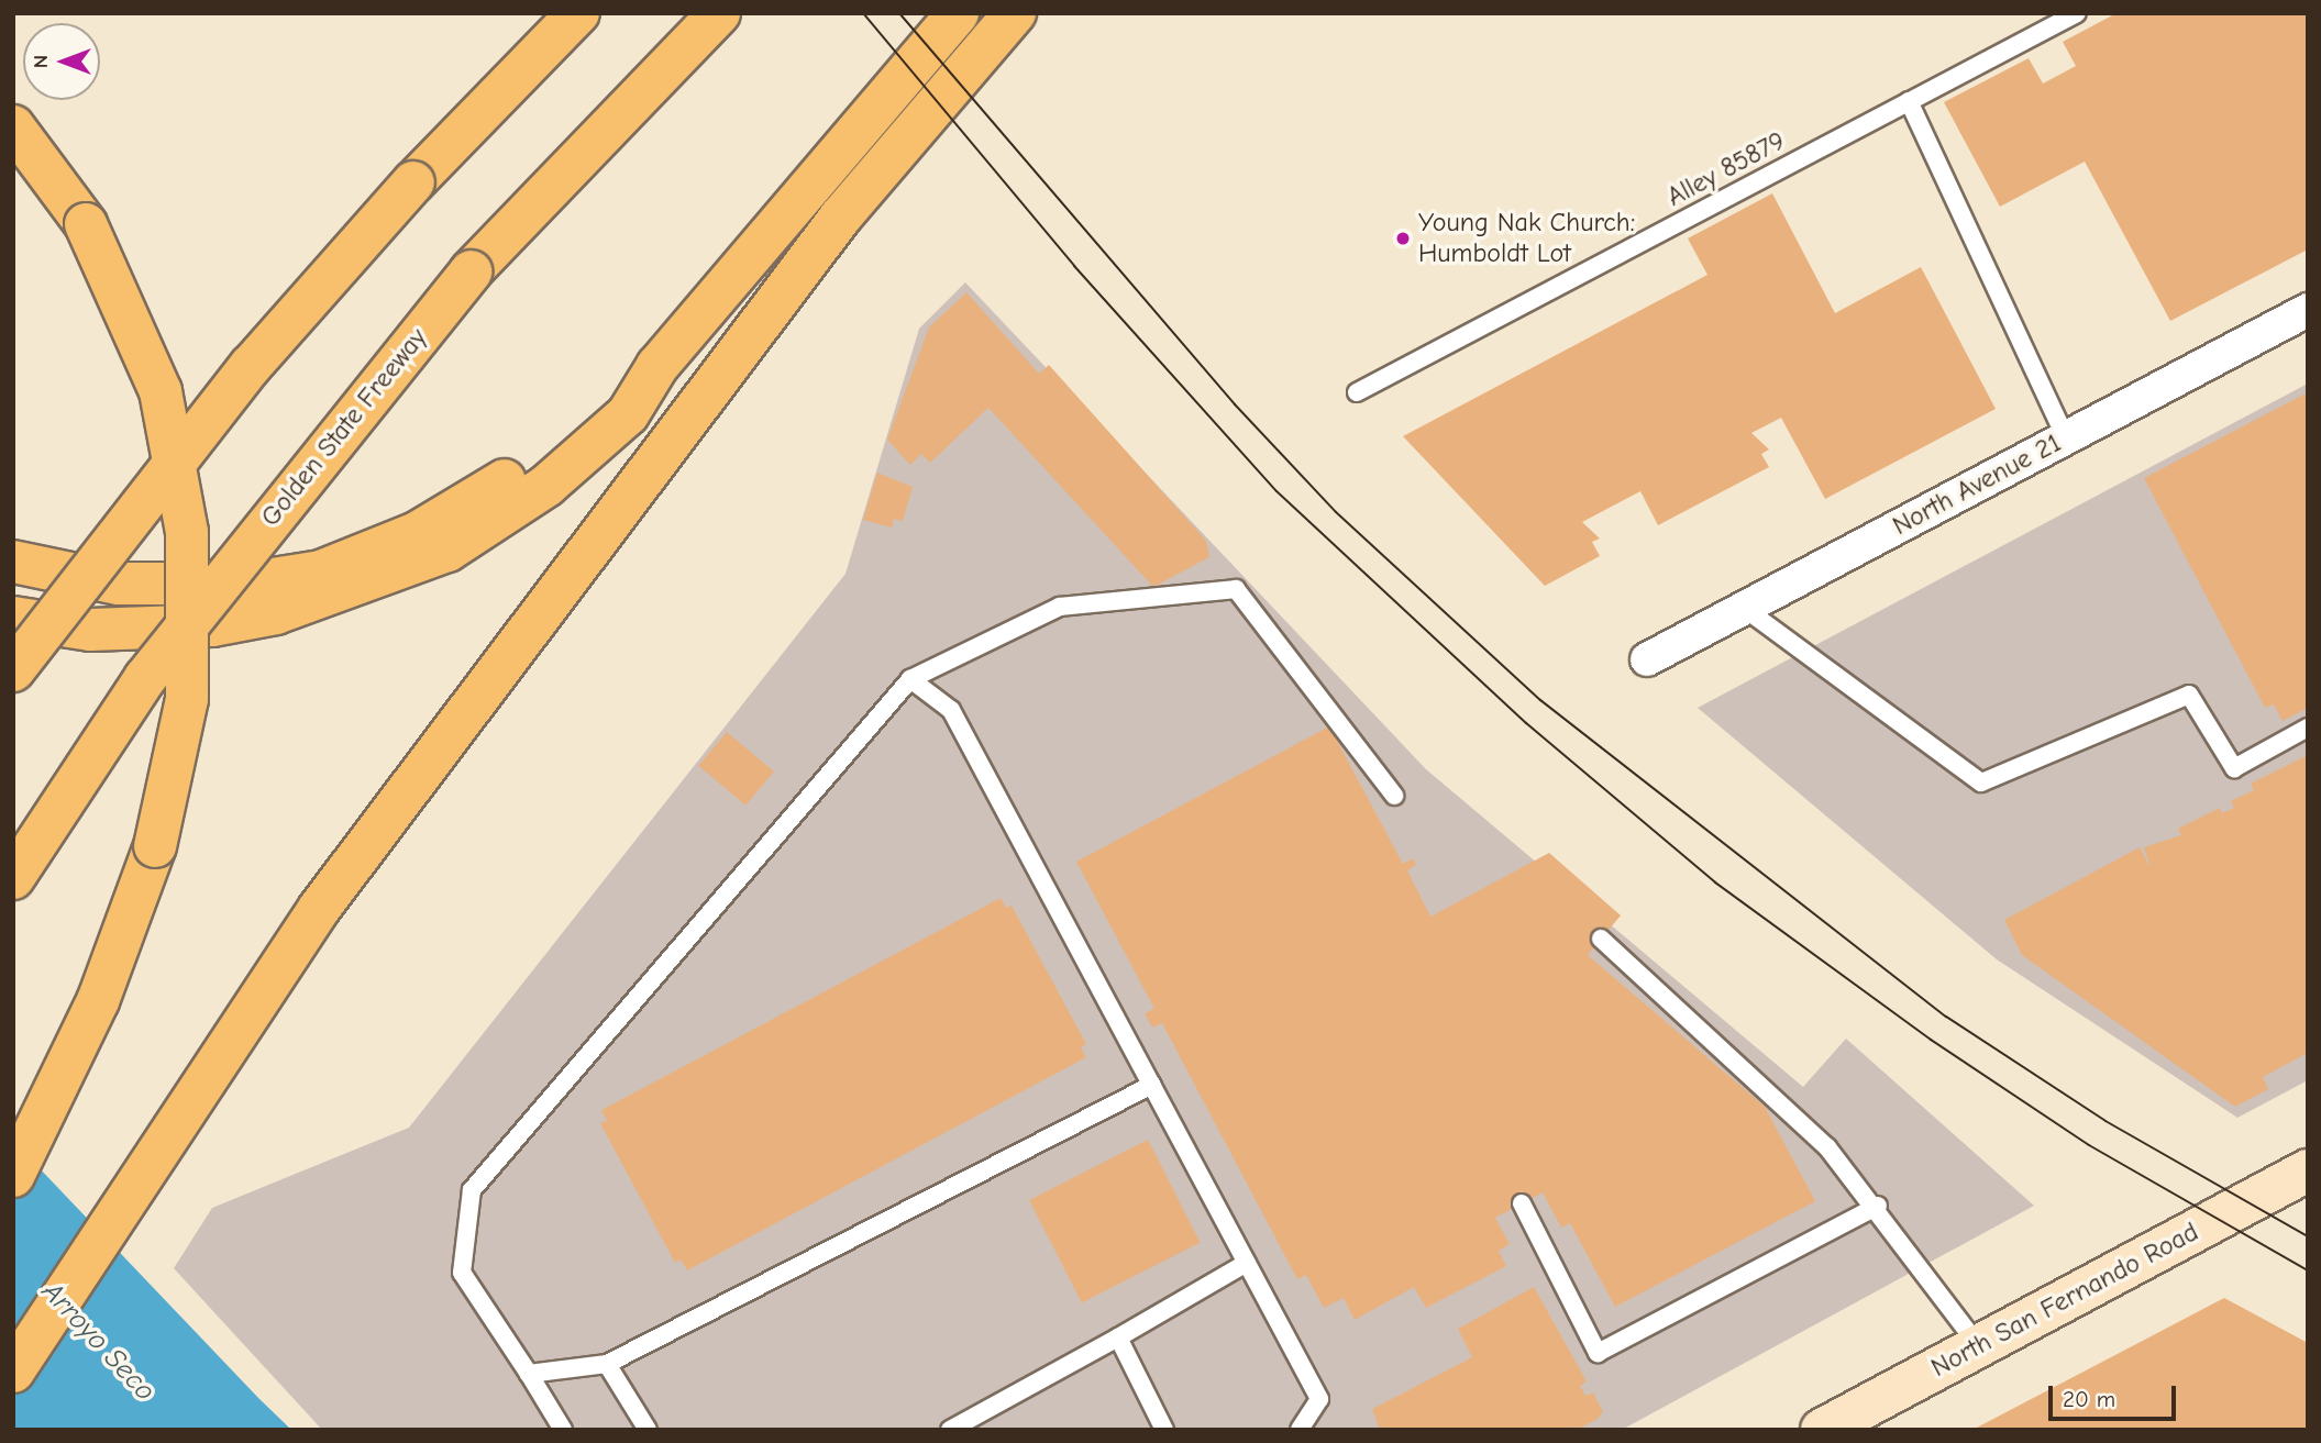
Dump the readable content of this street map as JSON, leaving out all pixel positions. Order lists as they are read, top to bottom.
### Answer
{
  "streets": {
    "highway": ["Golden State Freeway"],
    "main road": ["North San Fernando Road"],
    "street": ["North Avenue 21"],
    "lane": ["Alley 85879"]
  },
  "water": ["Arroyo Seco"],
  "places": ["Young Nak Church: Humboldt Lot"],
  "scale_bar": "20 m",
  "north": "left"
}
